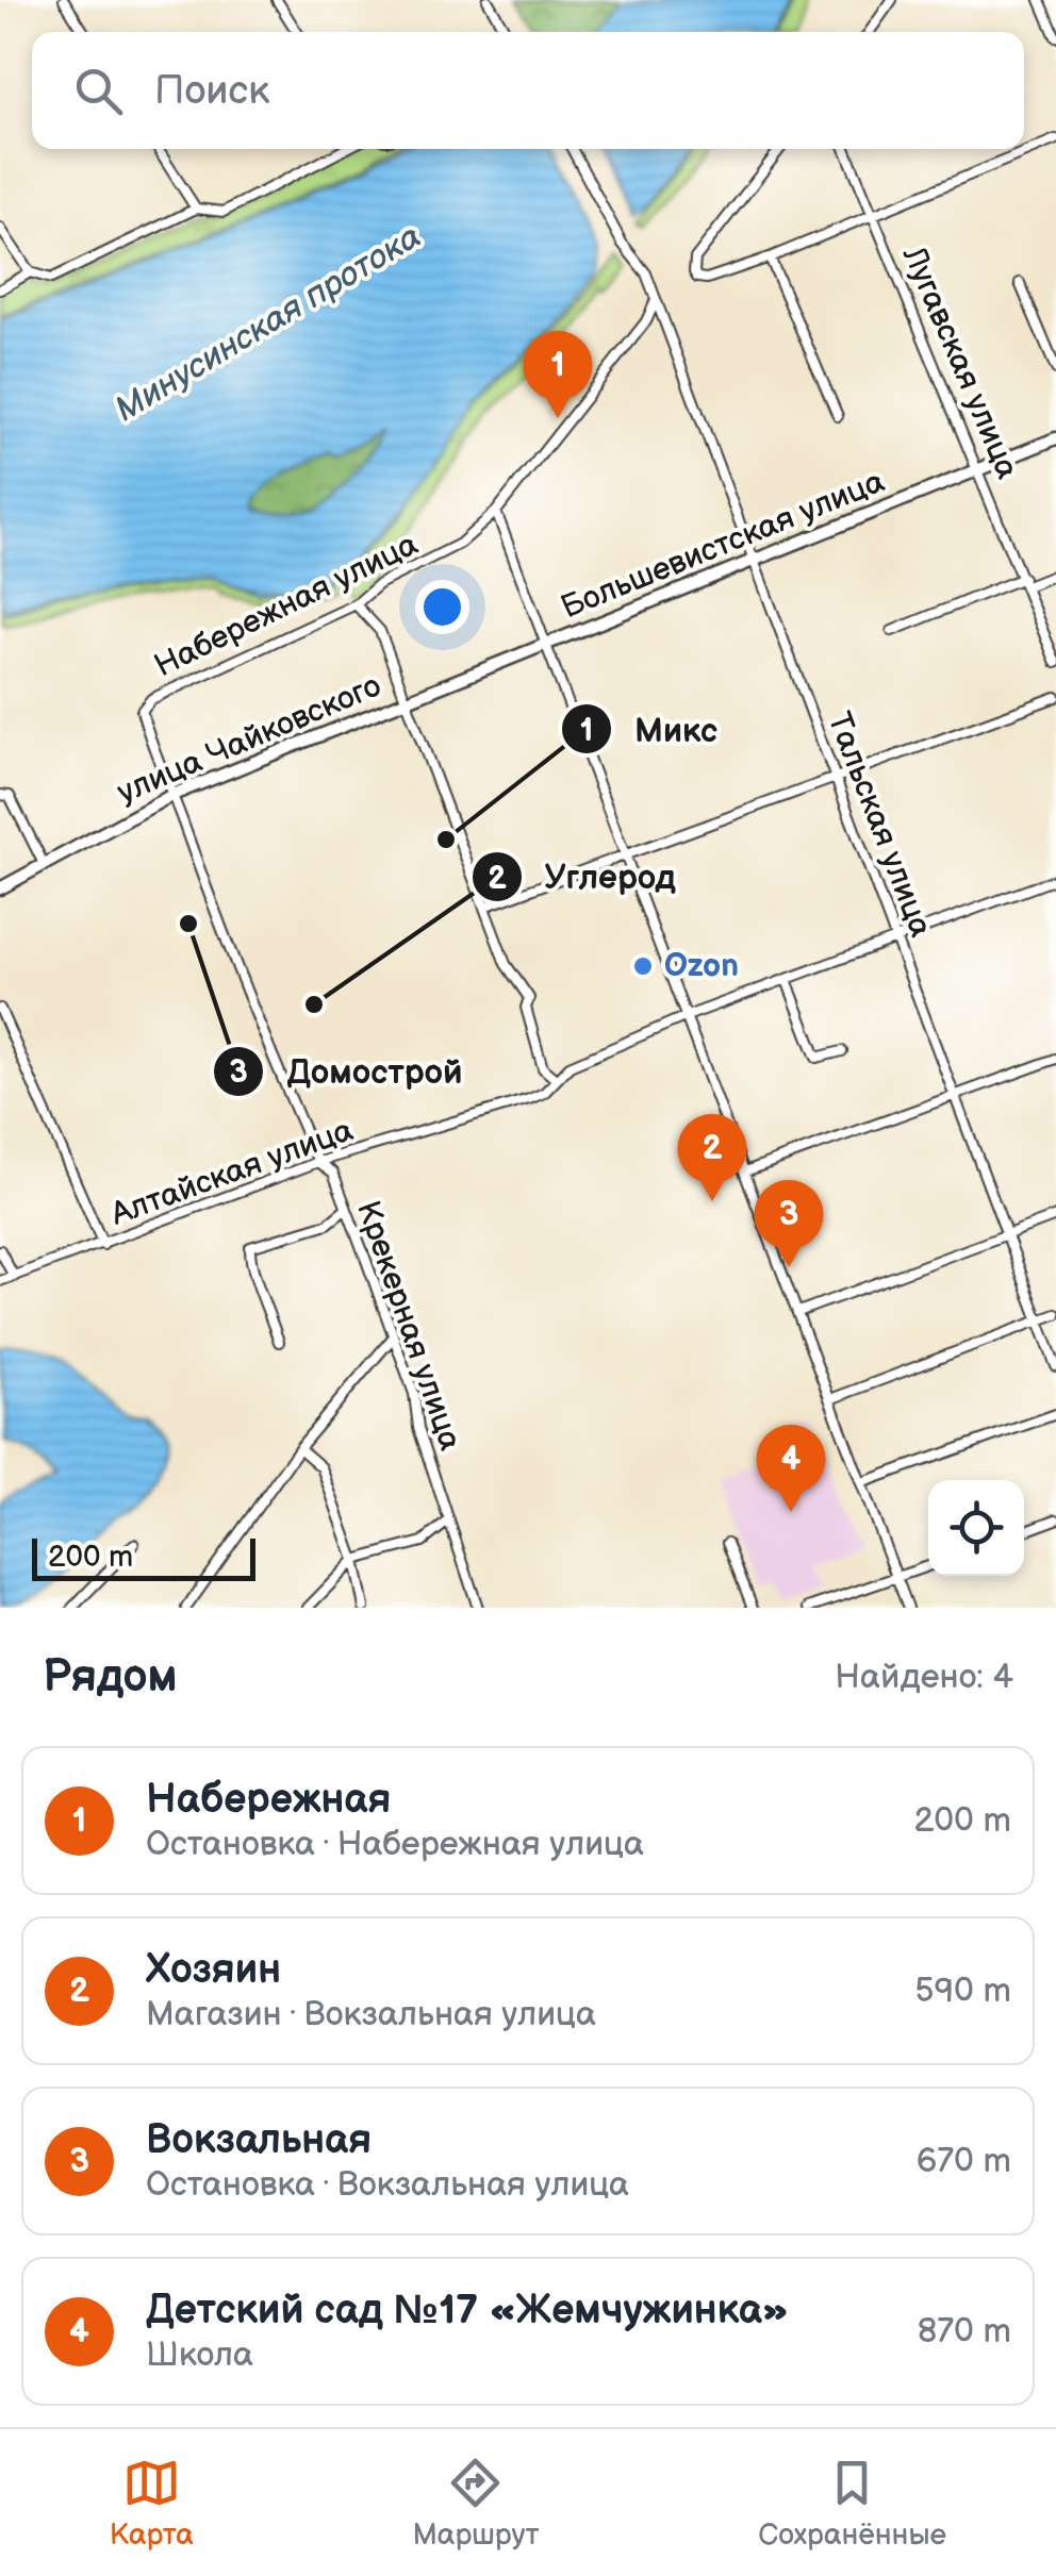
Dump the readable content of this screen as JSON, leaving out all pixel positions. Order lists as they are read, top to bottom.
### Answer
{
  "streets": {
    "main road": ["Большевистская улица", "улица Чайковского"],
    "street": [
      "Лугавская улица",
      "Набережная улица",
      "Тальская улица",
      "Алтайская улица",
      "Крекерная улица"
    ]
  },
  "crossings": [
    ["Лугавская улица", "Большевистская улица"],
    ["Большевистская улица", "улица Чайковского"],
    ["Большевистская улица", "Тальская улица"],
    ["Набережная улица", "Тальская улица"],
    ["Набережная улица", "Крекерная улица"],
    ["улица Чайковского", "Крекерная улица"],
    ["Тальская улица", "Алтайская улица"],
    ["Алтайская улица", "Крекерная улица"]
  ],
  "water": ["Минусинская протока"],
  "places": [
    "Микс",
    "Домострой",
    "Ozon",
    "Углерод"
  ],
  "scale_bar": "200 m",
  "page": {
    "search": "Поиск",
    "pins": [
      "1",
      "2",
      "3",
      "4"
    ],
    "scale": "200 m",
    "heading": ["Рядом", "Найдено: 4"],
    "list": [
      {
        "mark": "1",
        "name": "Набережная",
        "note": "Остановка · Набережная улица",
        "value": "200 m"
      },
      {
        "mark": "2",
        "name": "Хозяин",
        "note": "Магазин · Вокзальная улица",
        "value": "590 m"
      },
      {
        "mark": "3",
        "name": "Вокзальная",
        "note": "Остановка · Вокзальная улица",
        "value": "670 m"
      },
      {
        "mark": "4",
        "name": "Детский сад №17 «Жемчужинка»",
        "note": "Школа",
        "value": "870 m"
      }
    ],
    "nav": ["Карта", "Маршрут", "Сохранённые"]
  }
}
